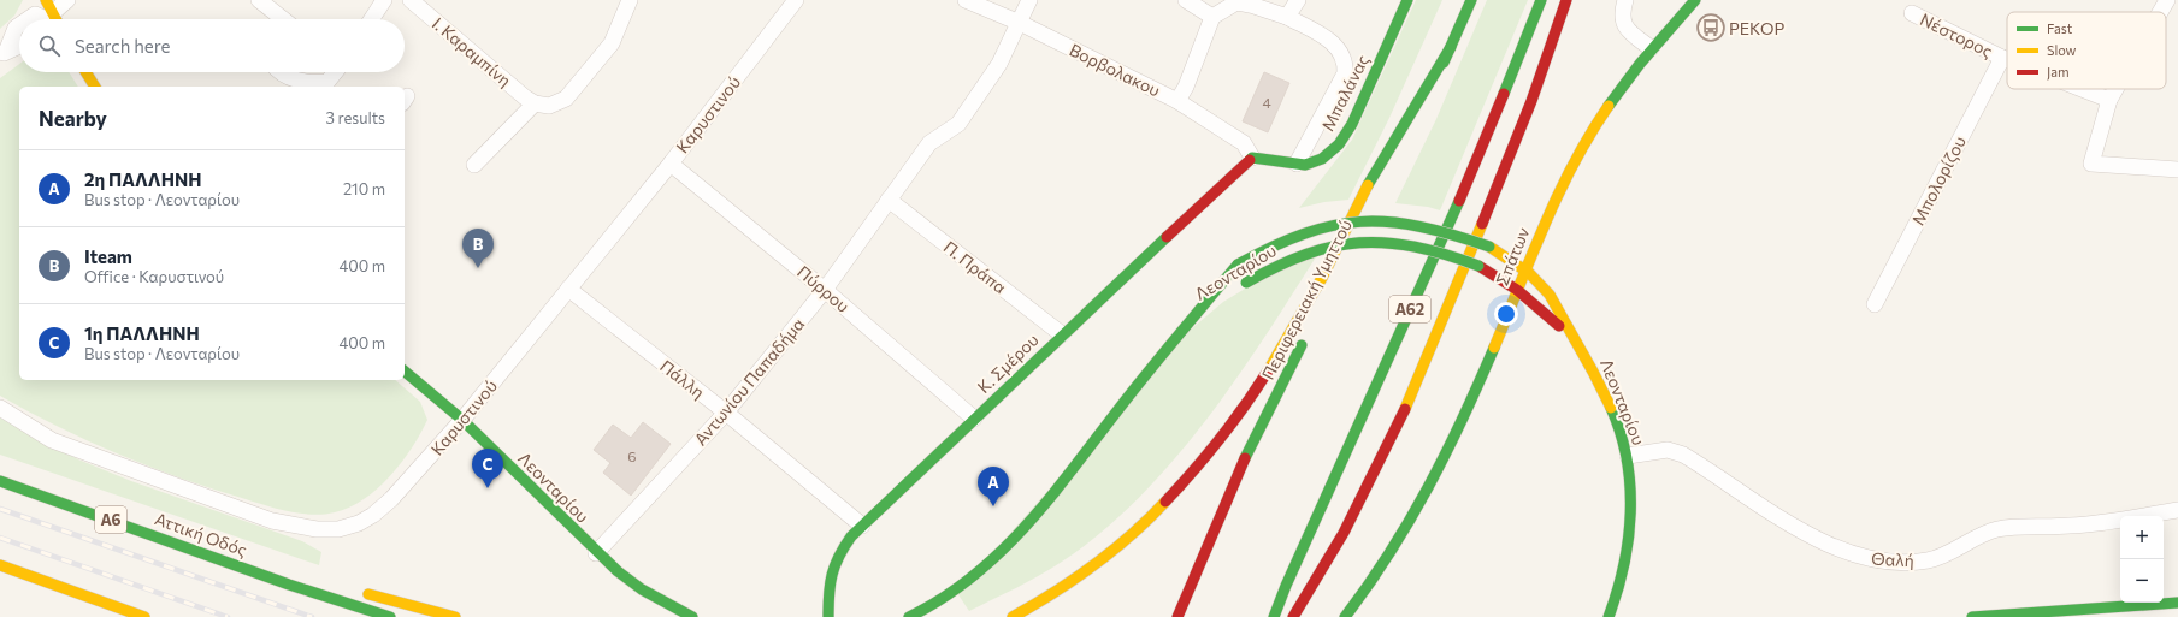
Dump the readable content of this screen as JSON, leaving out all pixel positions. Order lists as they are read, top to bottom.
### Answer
{
  "streets": {
    "main road": [
      "Μπαλάνας",
      "Σπάτων",
      "Λεονταρίου",
      "Περιφερειακή Υμηττού",
      "Α62",
      "Κ. Σμέρου",
      "Α6",
      "Αττική Οδός"
    ],
    "street": [
      "Νέστορος",
      "Ι. Καραμπίνη",
      "Βορβολακου",
      "Καρυστινού",
      "Μπολορίζου",
      "Π. Πράπα",
      "Πύρρου",
      "Πάλλη",
      "Αντωνίου Παπαδήμα",
      "Θαλή"
    ]
  },
  "crossings": [
    ["Νέστορος", "Μπολορίζου"],
    ["Βορβολακου", "Μπαλάνας"],
    ["Βορβολακου", "Κ. Σμέρου"],
    ["Βορβολακου", "Αντωνίου Παπαδήμα"],
    ["Μπαλάνας", "Κ. Σμέρου"],
    ["Καρυστινού", "Λεονταρίου"],
    ["Καρυστινού", "Πύρρου"],
    ["Καρυστινού", "Πάλλη"],
    ["Σπάτων", "Λεονταρίου"],
    ["Π. Πράπα", "Κ. Σμέρου"],
    ["Π. Πράπα", "Αντωνίου Παπαδήμα"],
    ["Λεονταρίου", "Αντωνίου Παπαδήμα"],
    ["Λεονταρίου", "Θαλή"],
    ["Πύρρου", "Κ. Σμέρου"],
    ["Πύρρου", "Αντωνίου Παπαδήμα"],
    ["Κ. Σμέρου", "Πάλλη"],
    ["Πάλλη", "Αντωνίου Παπαδήμα"]
  ],
  "places": {
    "bus stop": ["ΡΕΚΟΡ"]
  },
  "house_numbers": ["4", "6"],
  "legend": ["Fast", "Slow", "Jam"],
  "page": {
    "search": "Search here",
    "heading": ["Nearby", "3 results"],
    "list": [
      {
        "mark": "A",
        "name": "2η ΠΑΛΛΗΝΗ",
        "note": "Bus stop · Λεονταρίου",
        "value": "210 m"
      },
      {
        "mark": "B",
        "name": "Iteam",
        "note": "Office · Καρυστινού",
        "value": "400 m"
      },
      {
        "mark": "C",
        "name": "1η ΠΑΛΛΗΝΗ",
        "note": "Bus stop · Λεονταρίου",
        "value": "400 m"
      }
    ],
    "pins": ["B", "C", "A"],
    "map_buttons": ["+", "−"]
  }
}
